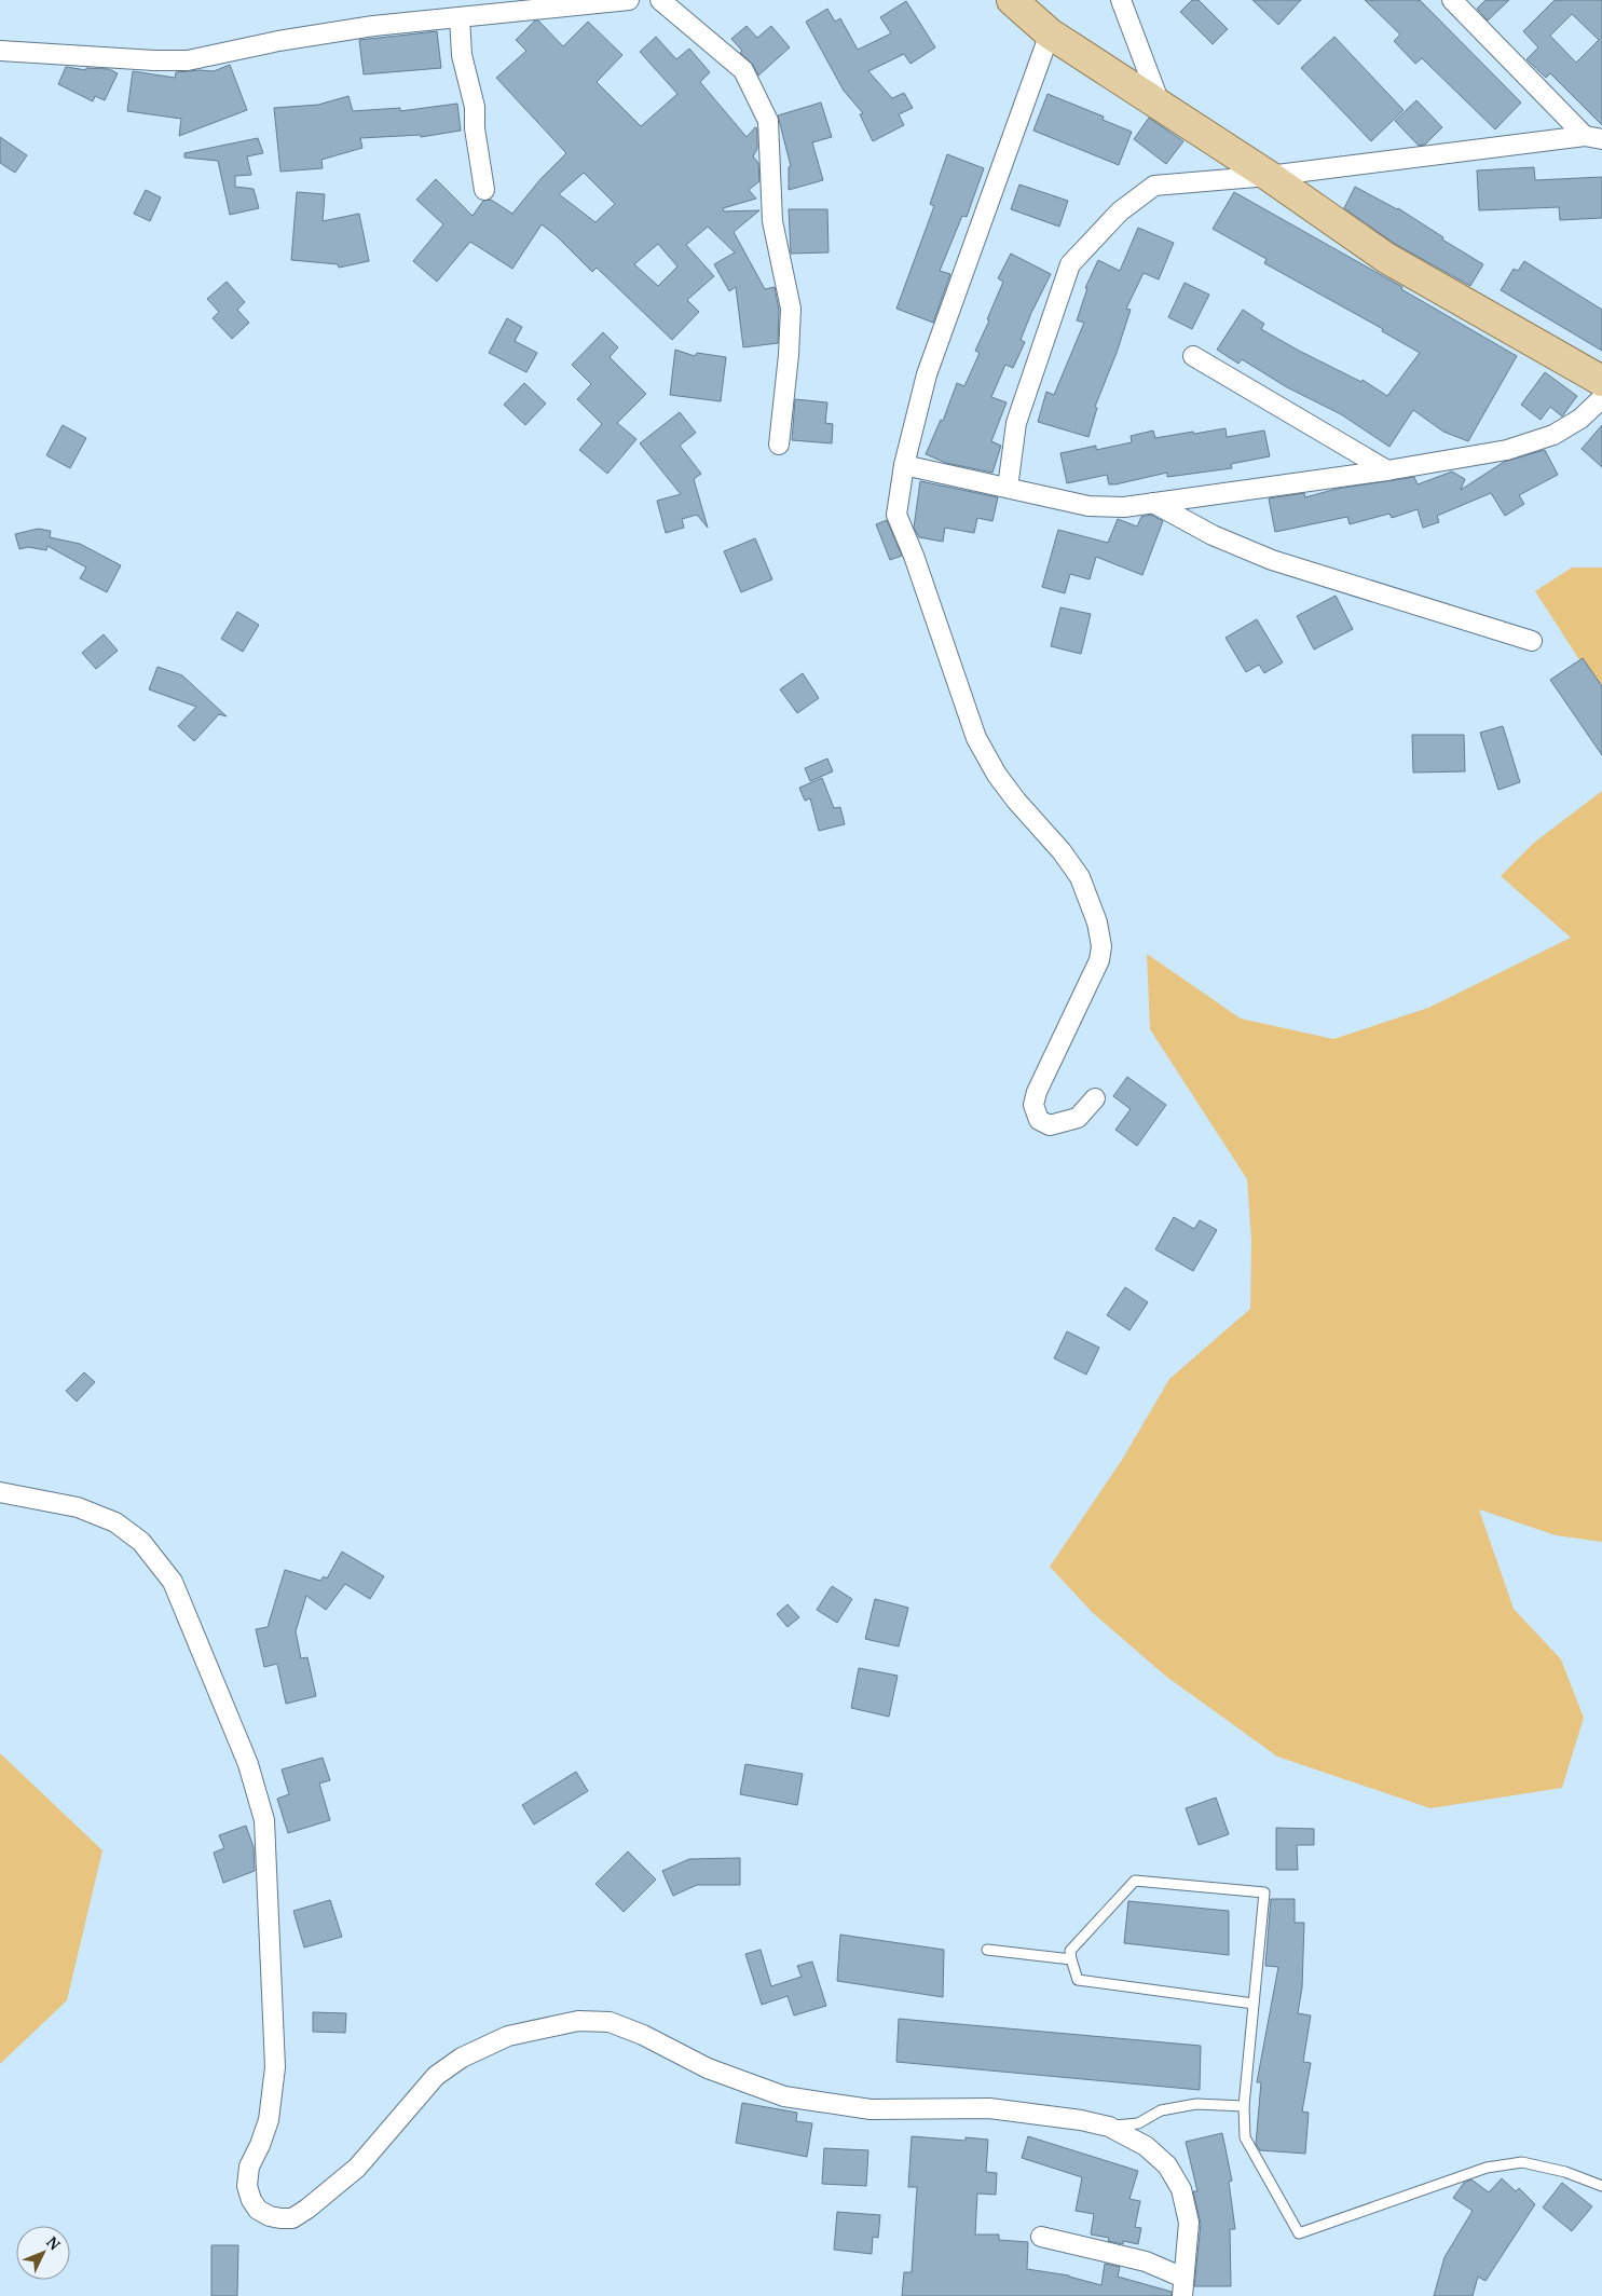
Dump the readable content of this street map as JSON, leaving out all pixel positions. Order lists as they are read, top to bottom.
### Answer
{
  "north": "top right"
}
